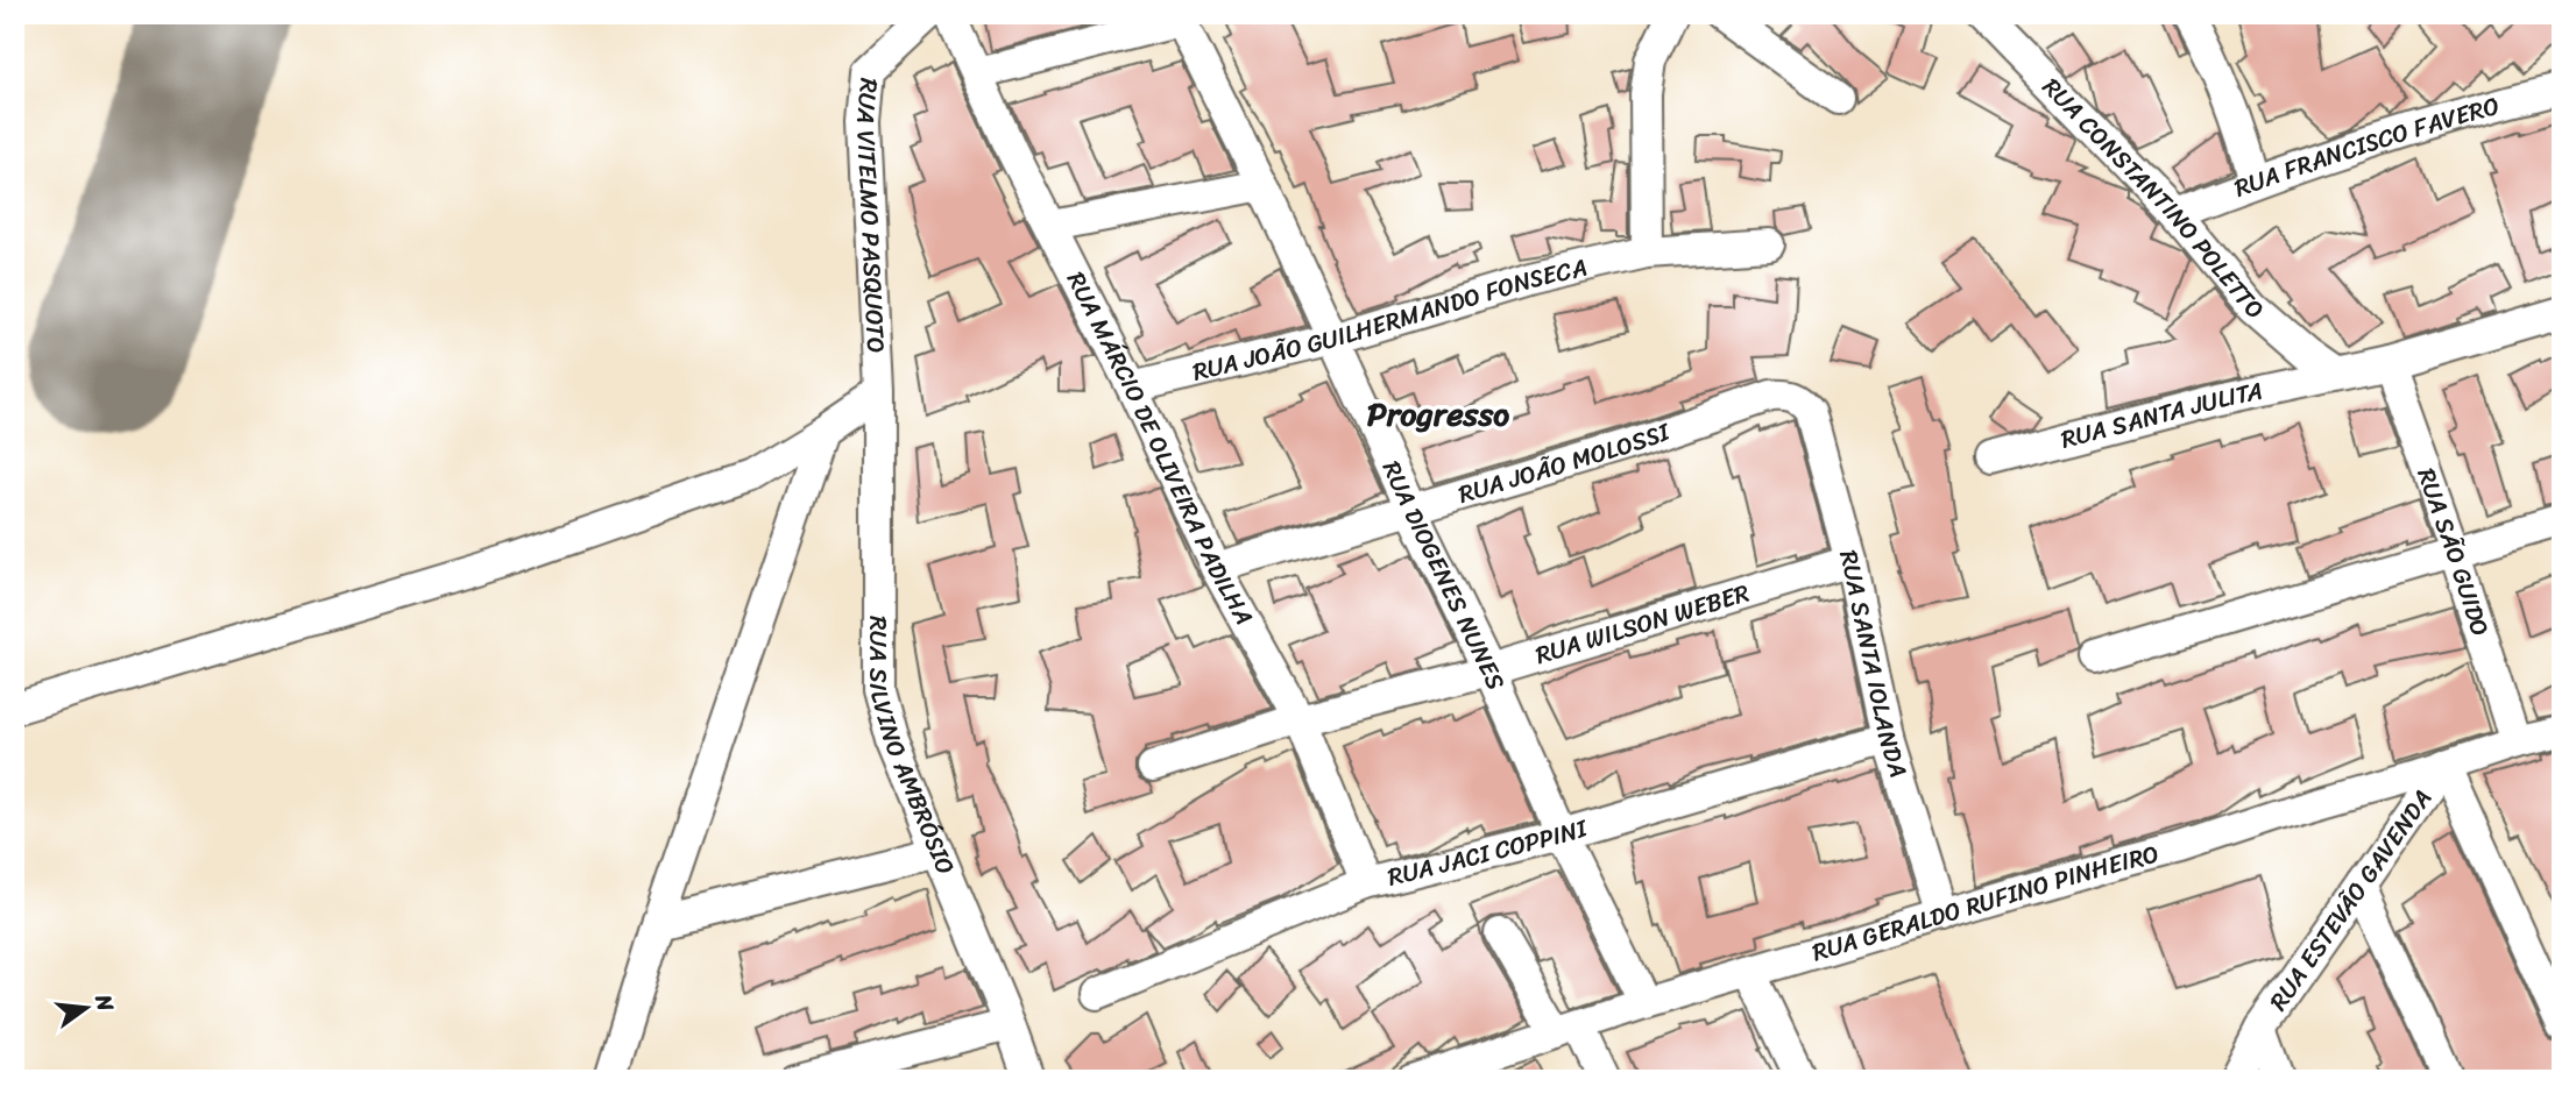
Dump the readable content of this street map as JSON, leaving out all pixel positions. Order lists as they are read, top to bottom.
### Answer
{
  "streets": {
    "street": [
      "RUA FRANCISCO FAVERO",
      "RUA CONSTANTINO POLETTO",
      "RUA VITELMO PASQUOTO",
      "RUA JOÃO GUILHERMANDO FONSECA",
      "RUA SANTA JULITA",
      "RUA MÁRCIO DE OLIVEIRA PADILHA",
      "RUA JOÃO MOLOSSI",
      "RUA SÃO GUIDO",
      "RUA DIOGENES NUNES",
      "RUA WILSON WEBER",
      "RUA SANTA IOLANDA",
      "RUA SILVINO AMBRÓSIO",
      "RUA JACI COPPINI",
      "RUA ESTEVÃO GAVENDA",
      "RUA GERALDO RUFINO PINHEIRO"
    ]
  },
  "crossings": [
    ["RUA FRANCISCO FAVERO", "RUA CONSTANTINO POLETTO"],
    ["RUA CONSTANTINO POLETTO", "RUA SANTA JULITA"],
    ["RUA VITELMO PASQUOTO", "RUA SILVINO AMBRÓSIO"],
    ["RUA JOÃO GUILHERMANDO FONSECA", "RUA MÁRCIO DE OLIVEIRA PADILHA"],
    ["RUA JOÃO GUILHERMANDO FONSECA", "RUA DIOGENES NUNES"],
    ["RUA SANTA JULITA", "RUA SÃO GUIDO"],
    ["RUA MÁRCIO DE OLIVEIRA PADILHA", "RUA JOÃO MOLOSSI"],
    ["RUA MÁRCIO DE OLIVEIRA PADILHA", "RUA WILSON WEBER"],
    ["RUA MÁRCIO DE OLIVEIRA PADILHA", "RUA JACI COPPINI"],
    ["RUA JOÃO MOLOSSI", "RUA DIOGENES NUNES"],
    ["RUA JOÃO MOLOSSI", "RUA SANTA IOLANDA"],
    ["RUA SÃO GUIDO", "RUA GERALDO RUFINO PINHEIRO"],
    ["RUA DIOGENES NUNES", "RUA WILSON WEBER"],
    ["RUA DIOGENES NUNES", "RUA JACI COPPINI"],
    ["RUA DIOGENES NUNES", "RUA GERALDO RUFINO PINHEIRO"],
    ["RUA WILSON WEBER", "RUA SANTA IOLANDA"],
    ["RUA SANTA IOLANDA", "RUA JACI COPPINI"],
    ["RUA SANTA IOLANDA", "RUA GERALDO RUFINO PINHEIRO"],
    ["RUA ESTEVÃO GAVENDA", "RUA GERALDO RUFINO PINHEIRO"]
  ],
  "districts": ["Progresso"],
  "north": "right"
}
